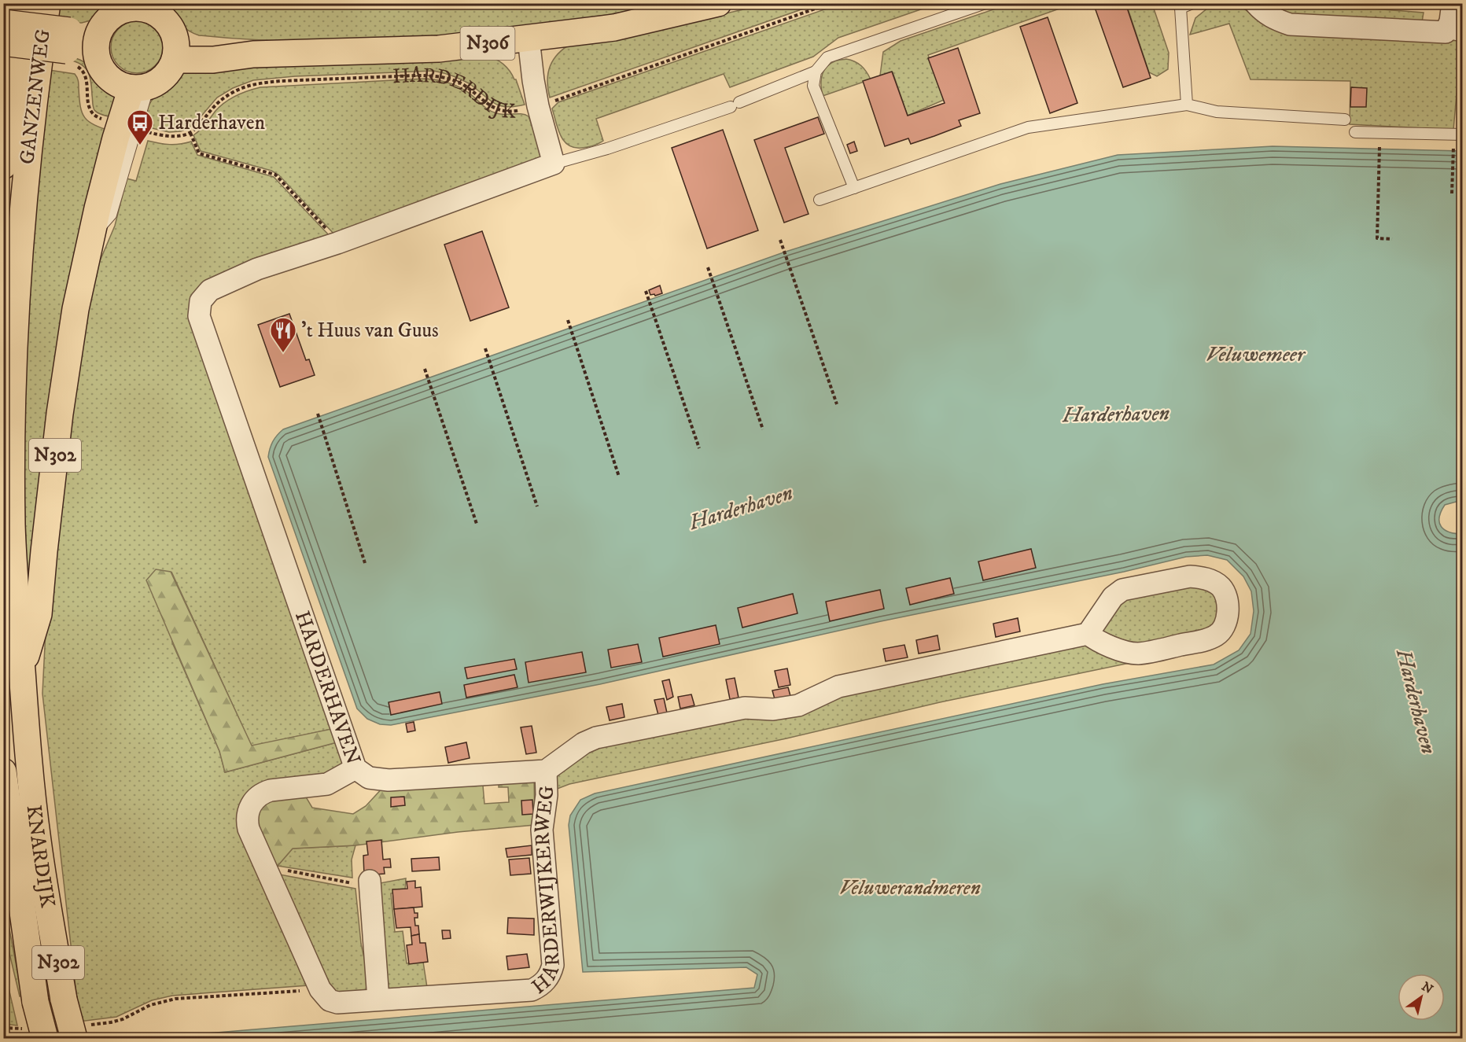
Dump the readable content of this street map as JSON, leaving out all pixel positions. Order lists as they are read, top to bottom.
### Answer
{
  "streets": {
    "main road": [
      "N306",
      "HARDERDIJK",
      "GANZENWEG",
      "N302",
      "KNARDIJK"
    ],
    "street": ["HARDERHAVEN", "HARDERWIJKERWEG"]
  },
  "crossings": [
    ["HARDERDIJK", "N302"],
    ["HARDERDIJK", "HARDERHAVEN"],
    ["GANZENWEG", "N302"],
    ["GANZENWEG", "KNARDIJK"],
    ["N302", "KNARDIJK"],
    ["HARDERHAVEN", "HARDERWIJKERWEG"]
  ],
  "water": ["Veluwemeer", "Harderhaven"],
  "parks": ["Veluwerandmeren"],
  "places": {
    "bus stop": ["Harderhaven"],
    "restaurant": ["'t Huus van Guus"]
  },
  "north": "top right"
}
